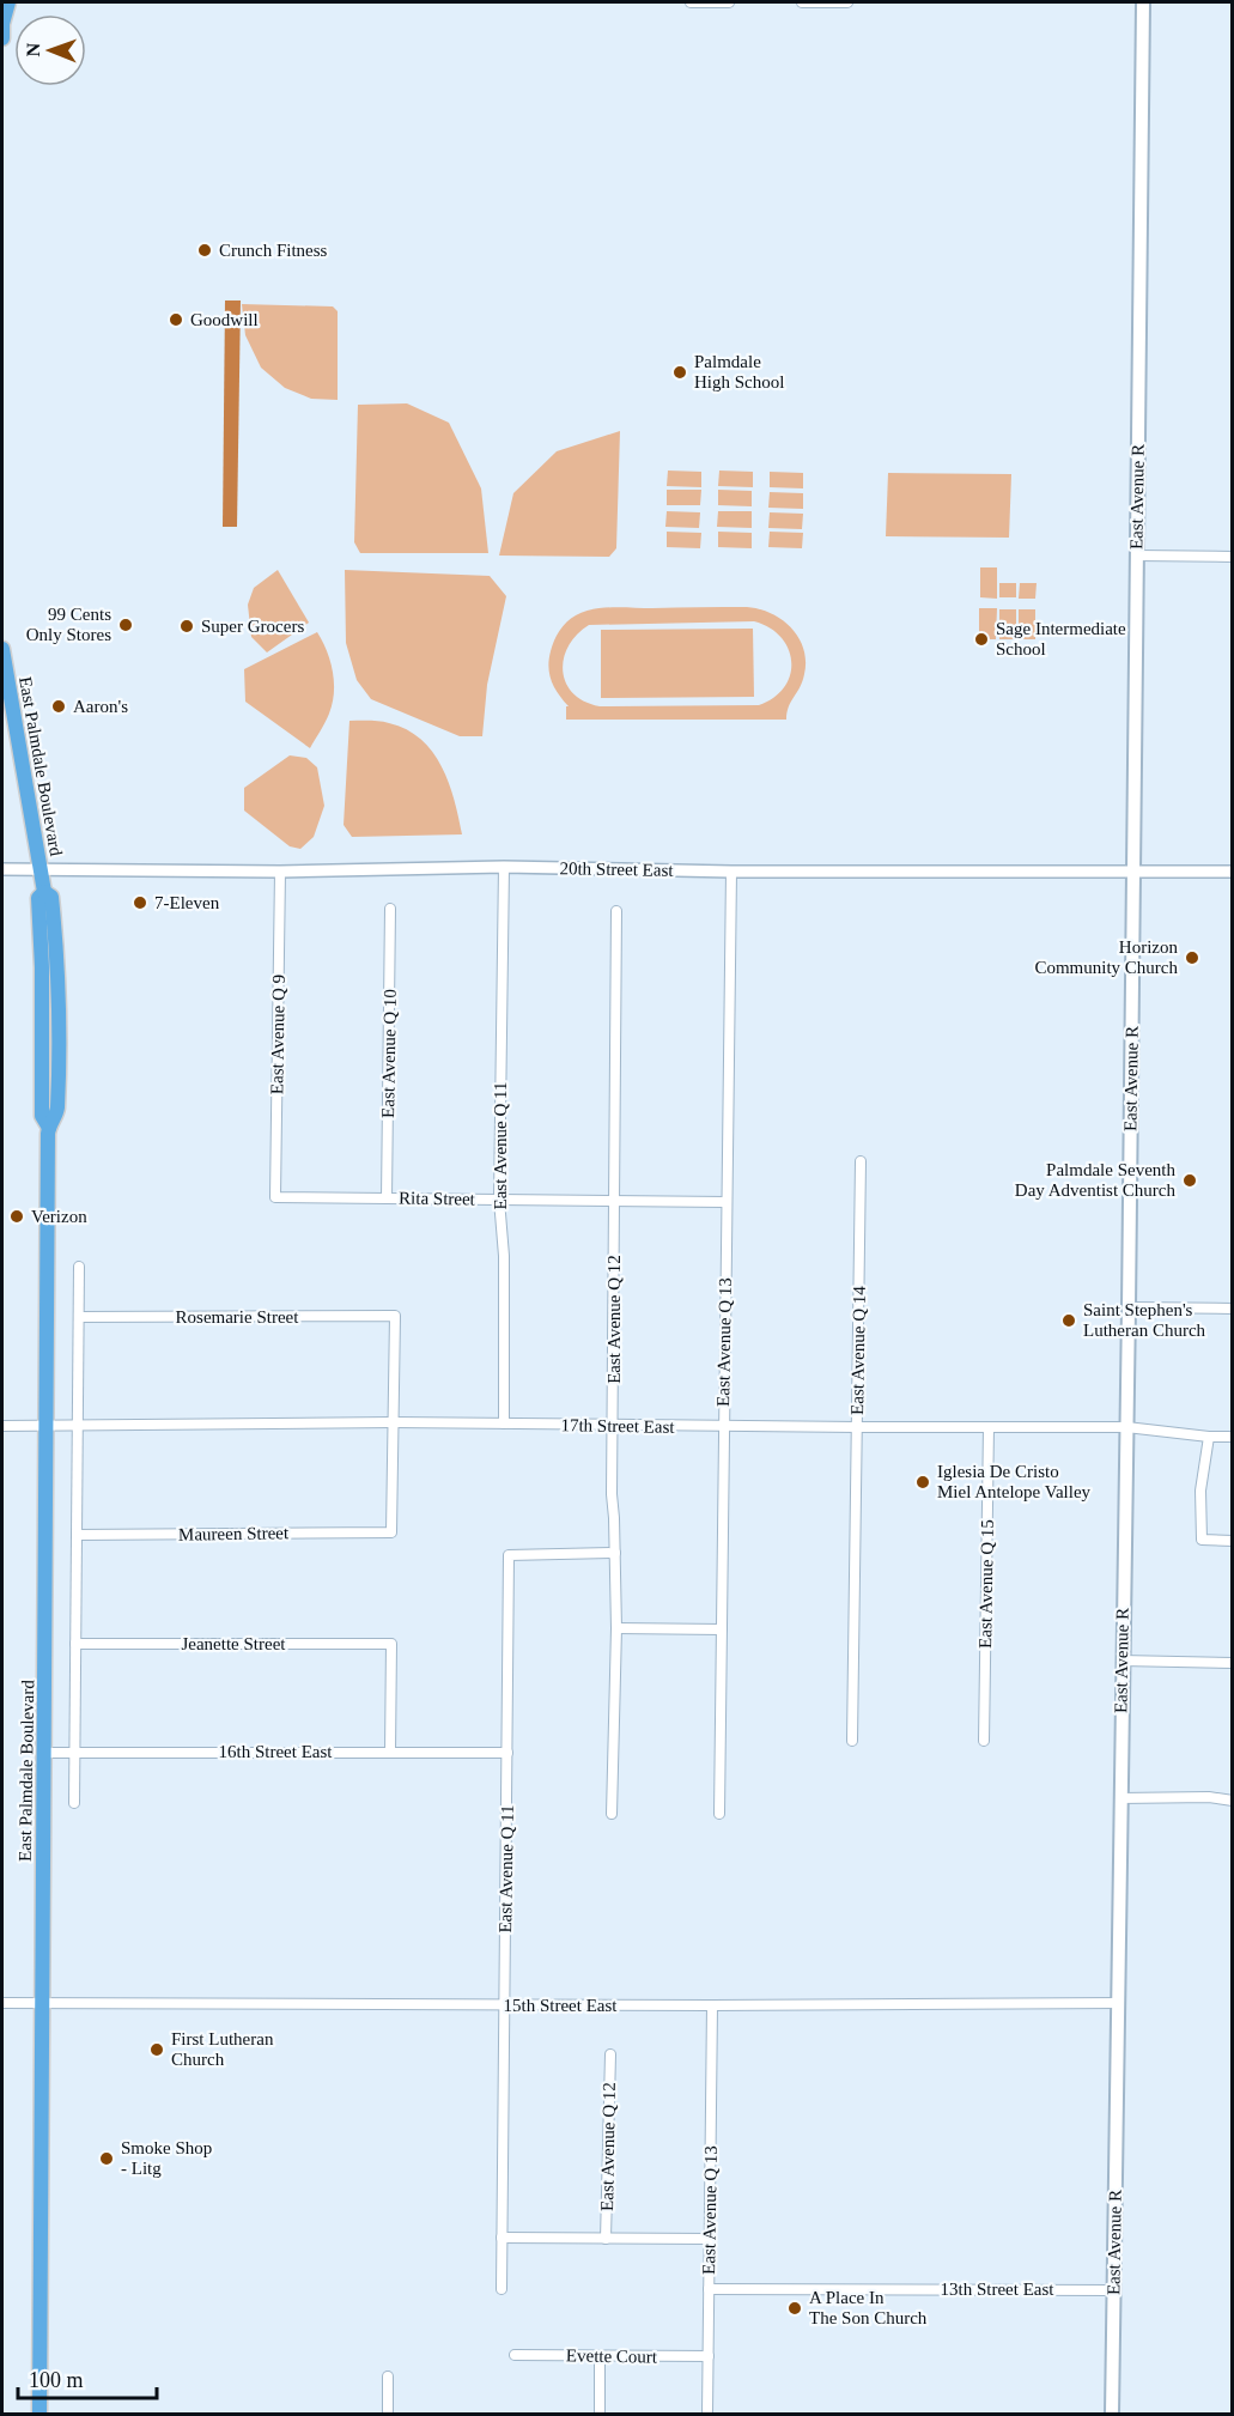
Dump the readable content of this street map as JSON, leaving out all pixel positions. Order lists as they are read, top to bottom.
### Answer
{
  "streets": {
    "highway": ["East Palmdale Boulevard"],
    "main road": ["East Avenue R"],
    "street": [
      "20th Street East",
      "East Avenue Q 9",
      "East Avenue Q 10",
      "East Avenue Q 11",
      "Rita Street",
      "Rosemarie Street",
      "East Avenue Q 12",
      "East Avenue Q 13",
      "East Avenue Q 14",
      "17th Street East",
      "Maureen Street",
      "East Avenue Q 15",
      "Jeanette Street",
      "16th Street East",
      "15th Street East",
      "13th Street East",
      "Evette Court"
    ]
  },
  "crossings": [
    ["East Avenue R", "20th Street East"],
    ["East Avenue R", "17th Street East"],
    ["East Avenue R", "15th Street East"],
    ["East Avenue R", "13th Street East"],
    ["East Palmdale Boulevard", "20th Street East"],
    ["East Palmdale Boulevard", "17th Street East"],
    ["East Palmdale Boulevard", "16th Street East"],
    ["East Palmdale Boulevard", "15th Street East"],
    ["20th Street East", "East Avenue Q 9"],
    ["20th Street East", "East Avenue Q 11"],
    ["20th Street East", "East Avenue Q 13"],
    ["East Avenue Q 9", "Rita Street"],
    ["East Avenue Q 10", "Rita Street"],
    ["East Avenue Q 11", "Rita Street"],
    ["East Avenue Q 11", "East Avenue Q 12"],
    ["East Avenue Q 11", "17th Street East"],
    ["East Avenue Q 11", "16th Street East"],
    ["East Avenue Q 11", "15th Street East"],
    ["Rita Street", "East Avenue Q 12"],
    ["Rita Street", "East Avenue Q 13"],
    ["Rosemarie Street", "17th Street East"],
    ["Rosemarie Street", "Maureen Street"],
    ["East Avenue Q 12", "17th Street East"],
    ["East Avenue Q 13", "17th Street East"],
    ["East Avenue Q 13", "15th Street East"],
    ["East Avenue Q 13", "13th Street East"],
    ["East Avenue Q 13", "Evette Court"],
    ["East Avenue Q 14", "17th Street East"],
    ["17th Street East", "Maureen Street"],
    ["17th Street East", "East Avenue Q 15"],
    ["Jeanette Street", "16th Street East"]
  ],
  "places": [
    "Crunch Fitness",
    "Goodwill",
    "Palmdale High School",
    "99 Cents Only Stores",
    "Super Grocers",
    "Sage Intermediate School",
    "Aaron's",
    "7-Eleven",
    "Horizon Community Church",
    "Palmdale Seventh Day Adventist Church",
    "Verizon",
    "Saint Stephen's Lutheran Church",
    "Iglesia De Cristo Miel Antelope Valley",
    "First Lutheran Church",
    "Smoke Shop - Litg",
    "A Place In The Son Church"
  ],
  "scale_bar": "100 m",
  "north": "left"
}
